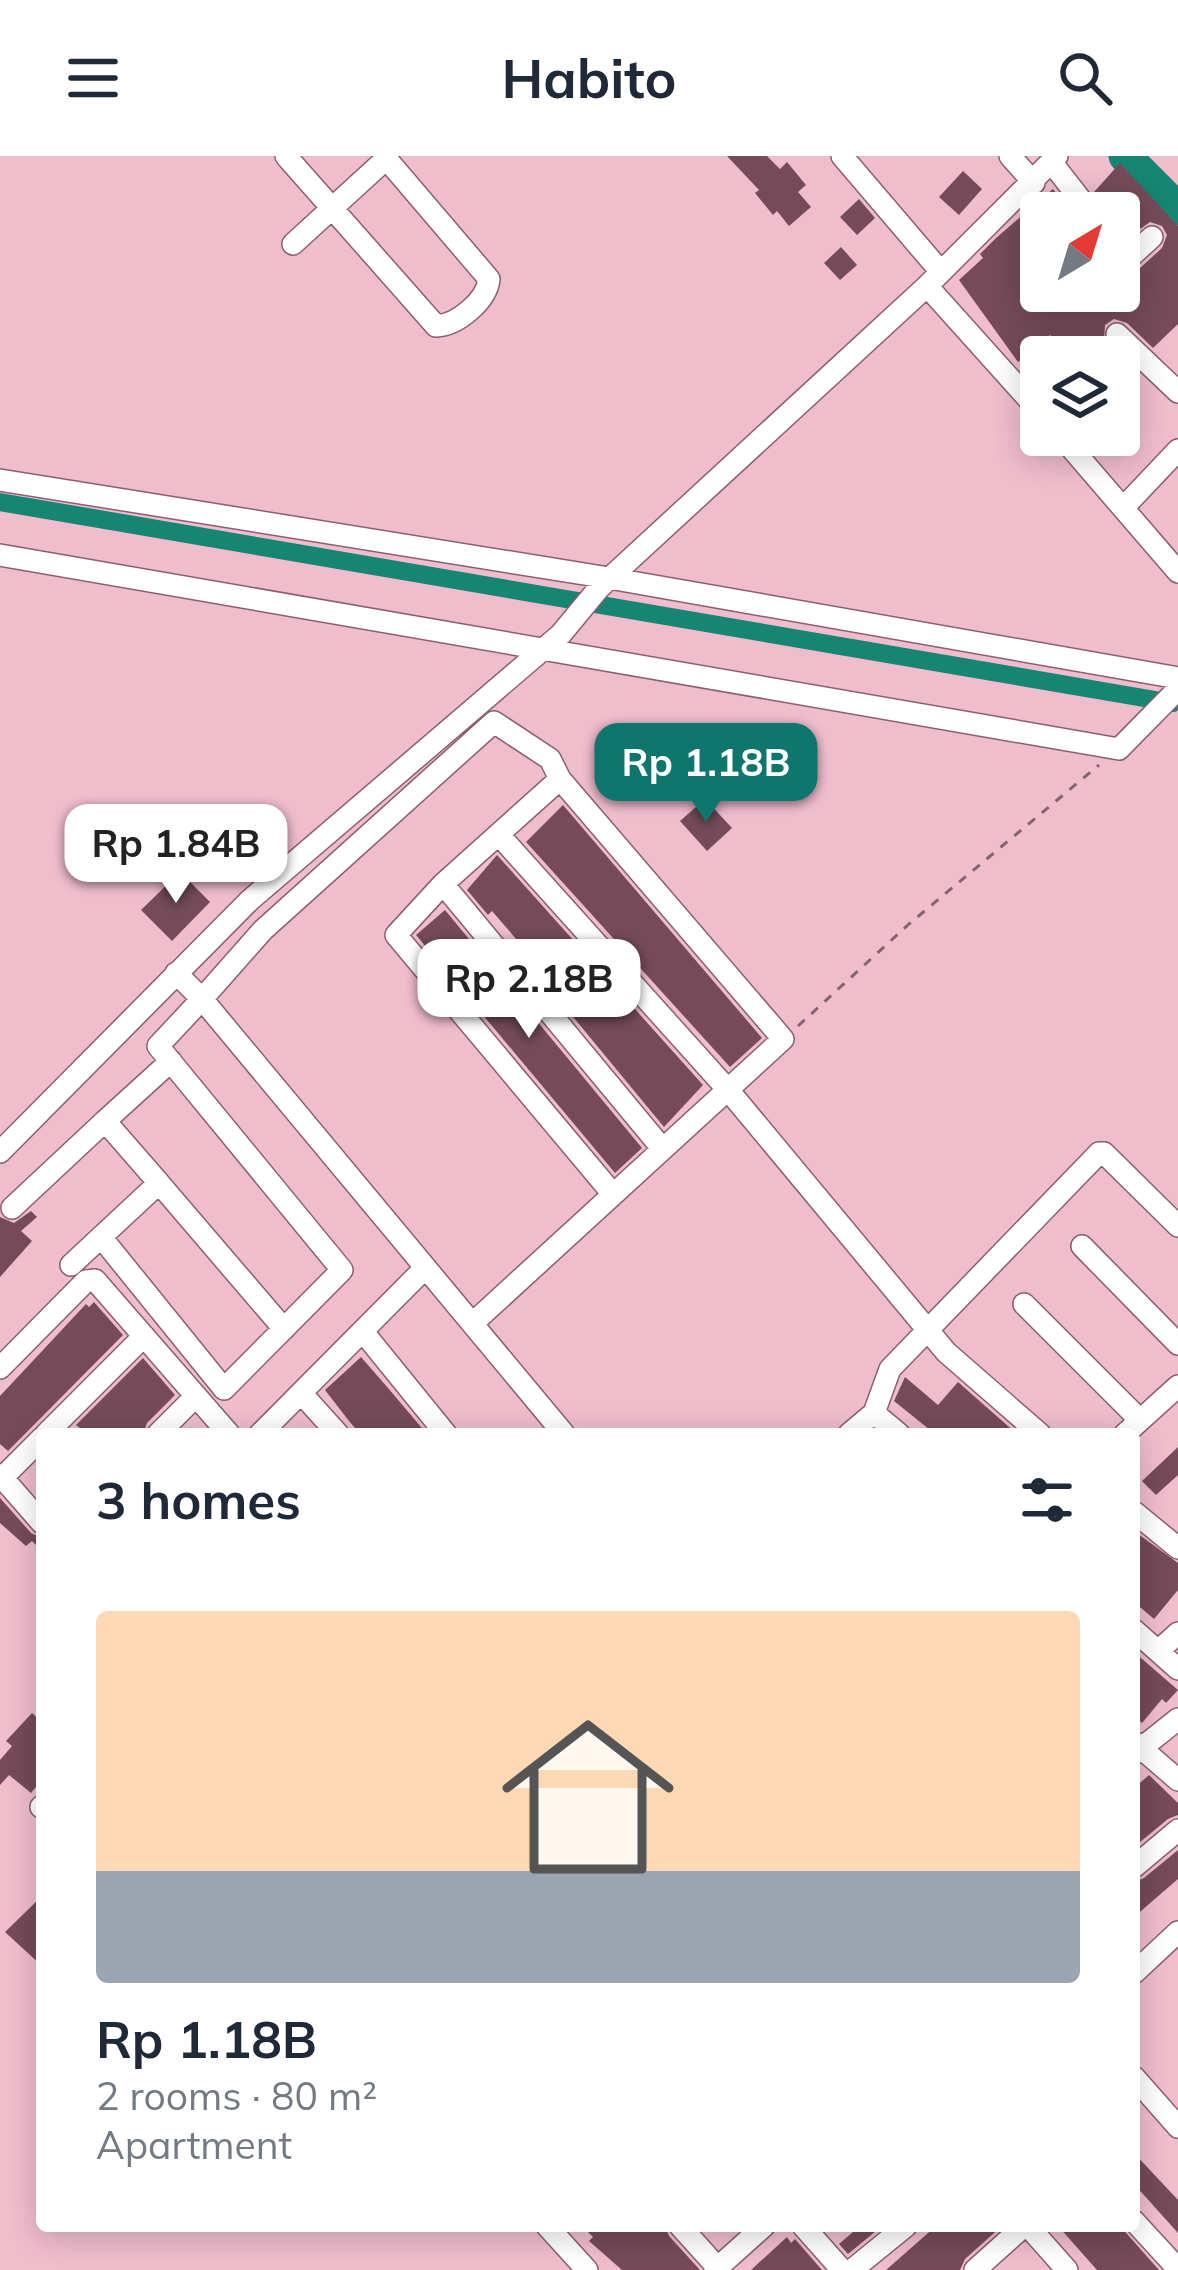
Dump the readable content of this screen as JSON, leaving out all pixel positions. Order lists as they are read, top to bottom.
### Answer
{
  "north": "top right",
  "page": {
    "header": "Habito",
    "price": ["Rp 1.18B", "Rp 1.84B", "Rp 2.18B"],
    "heading": "3 homes",
    "list": [
      {
        "name": "Rp 1.18B",
        "note": "2 rooms · 80 m² · Apartment"
      }
    ]
  }
}
